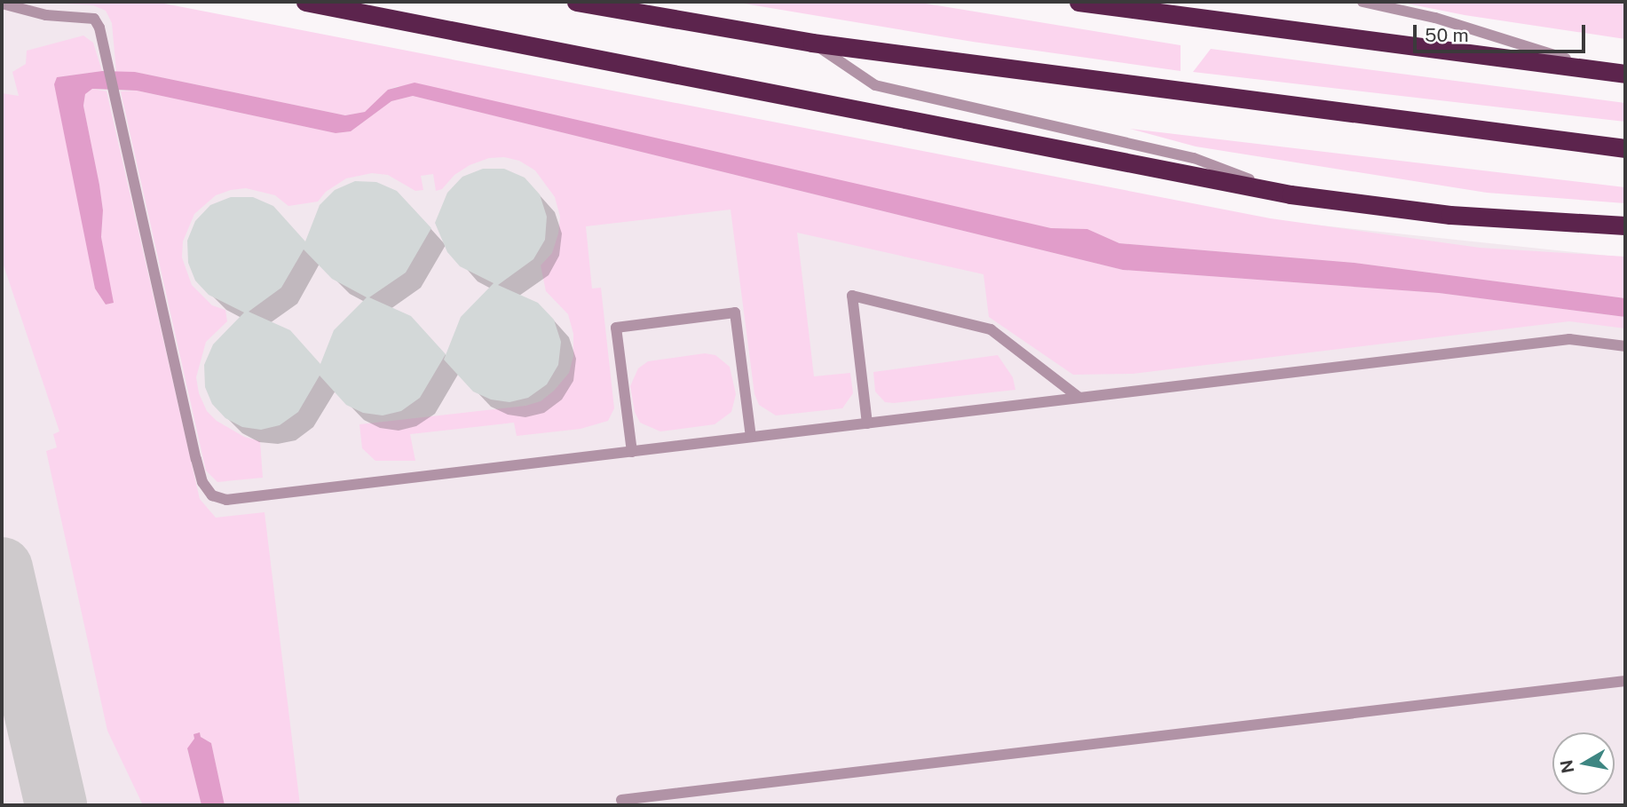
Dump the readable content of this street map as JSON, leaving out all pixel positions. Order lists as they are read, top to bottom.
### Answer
{
  "scale_bar": "50 m",
  "north": "left"
}
